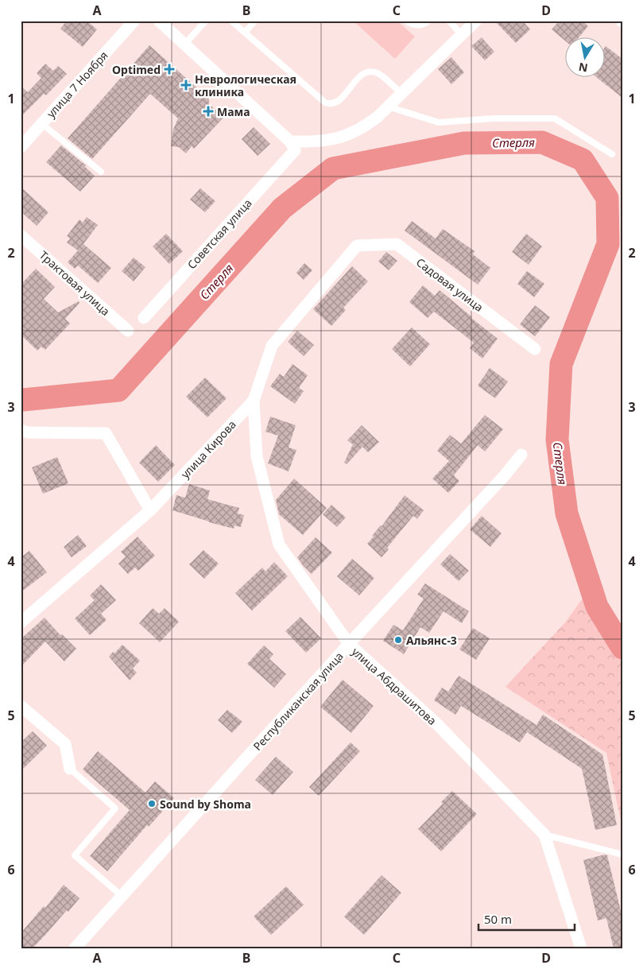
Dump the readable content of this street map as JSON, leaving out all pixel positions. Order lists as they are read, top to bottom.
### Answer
{
  "streets": {
    "street": [
      "улица 7 Ноября",
      "Советская улица",
      "Трактовая улица",
      "Садовая улица",
      "улица Кирова",
      "улица Абдрашитова",
      "Республиканская улица"
    ]
  },
  "crossings": [
    ["Садовая улица", "улица Кирова"],
    ["улица Кирова", "улица Абдрашитова"],
    ["улица Абдрашитова", "Республиканская улица"]
  ],
  "water": ["Стерля"],
  "places": {
    "health": ["Optimed", "Неврологическая клиника", "Мама"],
    "other": ["Альянс-3", "Sound by Shoma"]
  },
  "scale_bar": "50 m",
  "north": "bottom",
  "grid": {
    "columns": [
      "A",
      "B",
      "C",
      "D"
    ],
    "rows": [
      "1",
      "2",
      "3",
      "4",
      "5",
      "6"
    ]
  }
}
